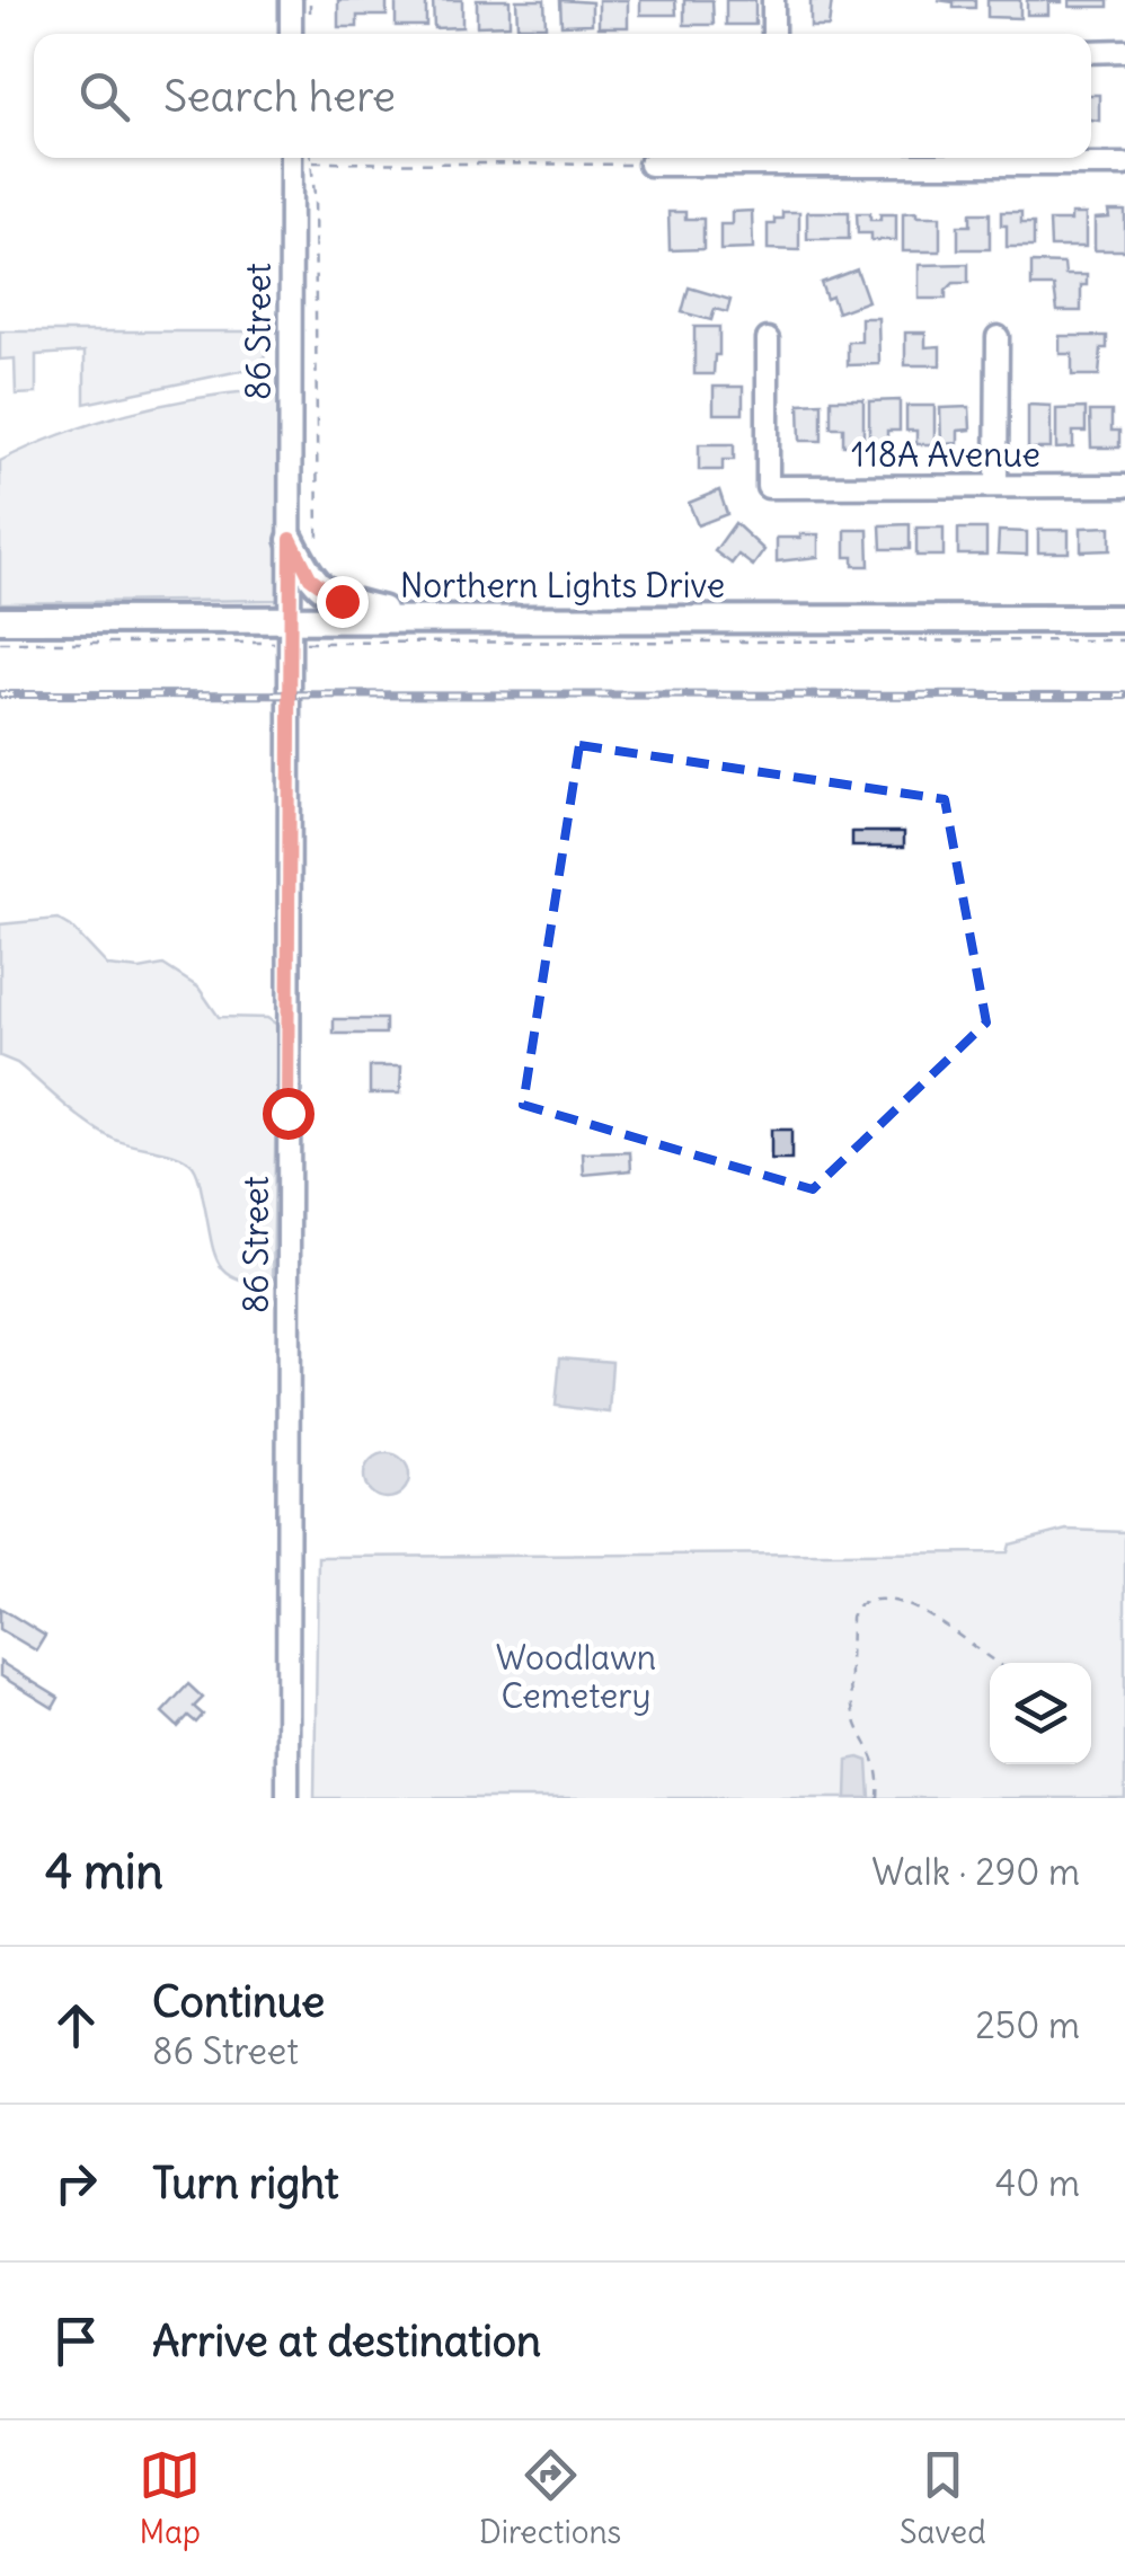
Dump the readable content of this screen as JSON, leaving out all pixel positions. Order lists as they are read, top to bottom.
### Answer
{
  "streets": {
    "main road": ["Northern Lights Drive"],
    "street": ["86 Street", "118A Avenue"]
  },
  "crossings": [
    ["86 Street", "Northern Lights Drive"]
  ],
  "parks": ["Woodlawn Cemetery"],
  "page": {
    "search": "Search here",
    "heading": ["4 min", "Walk · 290 m"],
    "list": [
      ["Continue", "86 Street", "250 m"],
      ["Turn right", "40 m"],
      "Arrive at destination"
    ],
    "nav": ["Map", "Directions", "Saved"]
  }
}
